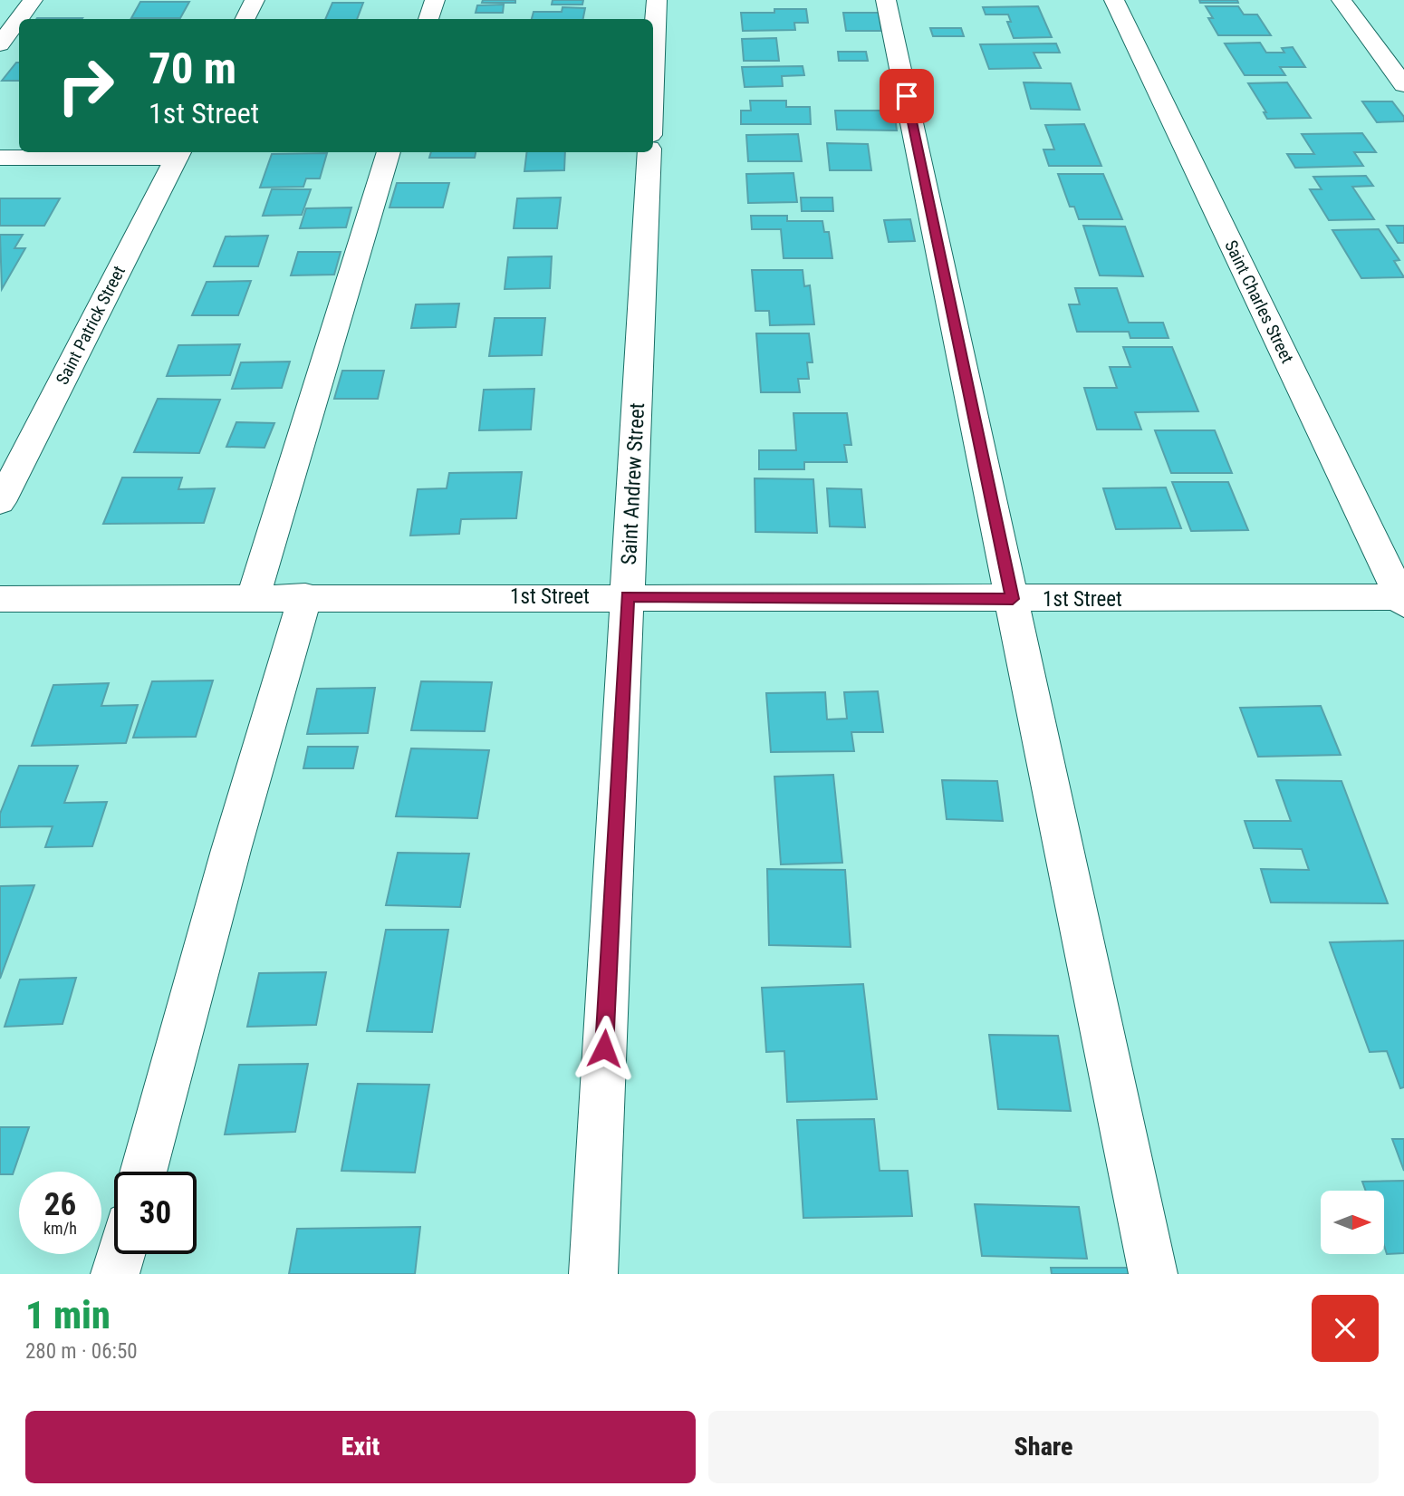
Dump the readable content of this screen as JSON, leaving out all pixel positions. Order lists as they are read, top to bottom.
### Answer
{
  "streets": {
    "street": [
      "Saint Charles Street",
      "Saint Patrick Street",
      "Saint Andrew Street",
      "1st Street"
    ]
  },
  "crossings": [
    ["Saint Charles Street", "1st Street"],
    ["Saint Andrew Street", "1st Street"]
  ],
  "north": "right",
  "page": {
    "turn": ["70 m", "1st Street"],
    "speed": "26 km/h",
    "limit": "30",
    "heading": ["1 min", "280 m · 06:50"],
    "buttons": ["Exit", "Share"]
  }
}
